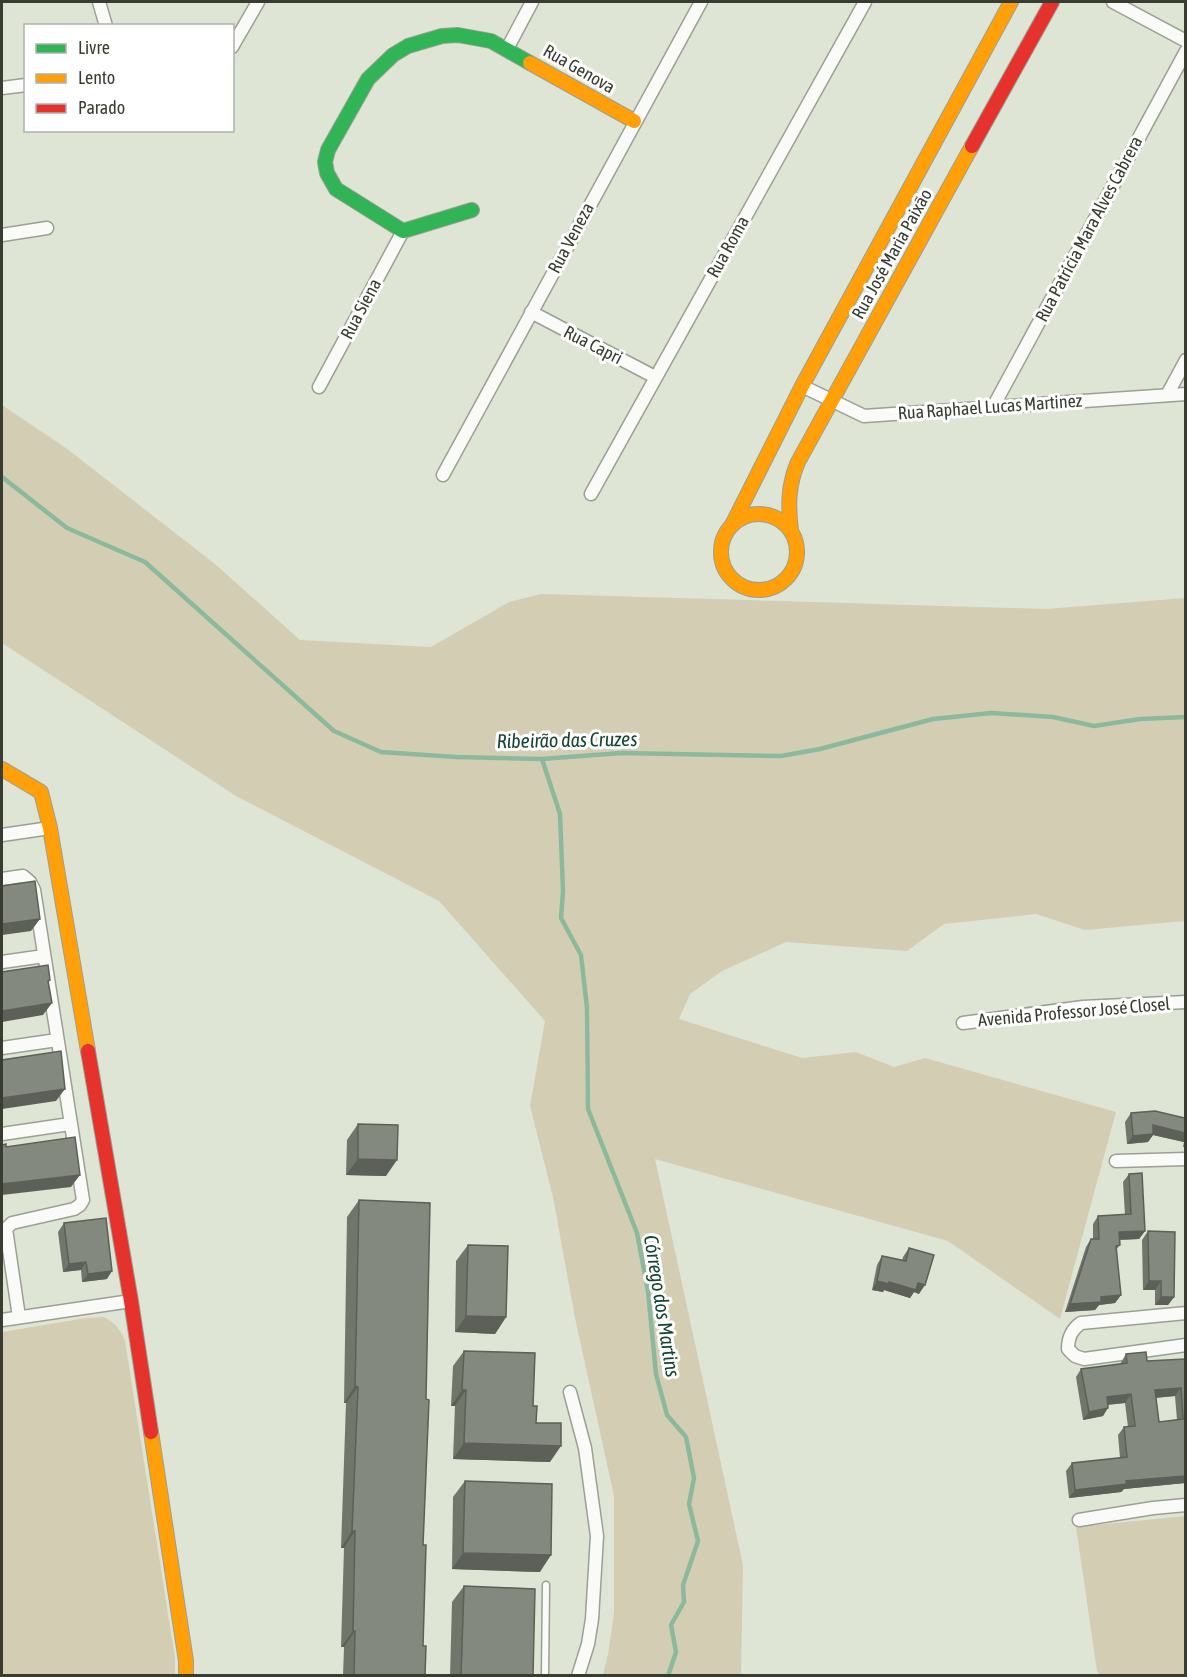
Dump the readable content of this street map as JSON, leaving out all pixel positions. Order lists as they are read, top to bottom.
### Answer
{
  "streets": {
    "street": [
      "Rua Genova",
      "Rua Patrícia Mara Alves Cabrera",
      "Rua Veneza",
      "Rua Roma",
      "Rua José Maria Paixão",
      "Rua Siena",
      "Rua Capri",
      "Rua Raphael Lucas Martinez",
      "Avenida Professor José Closel"
    ]
  },
  "crossings": [
    ["Rua Genova", "Rua Veneza"],
    ["Rua Genova", "Rua Siena"],
    ["Rua Patrícia Mara Alves Cabrera", "Rua Raphael Lucas Martinez"],
    ["Rua Veneza", "Rua Capri"],
    ["Rua Roma", "Rua Capri"],
    ["Rua José Maria Paixão", "Rua Raphael Lucas Martinez"]
  ],
  "water": ["Ribeirão das Cruzes", "Córrego dos Martins"],
  "legend": ["Livre", "Lento", "Parado"]
}
